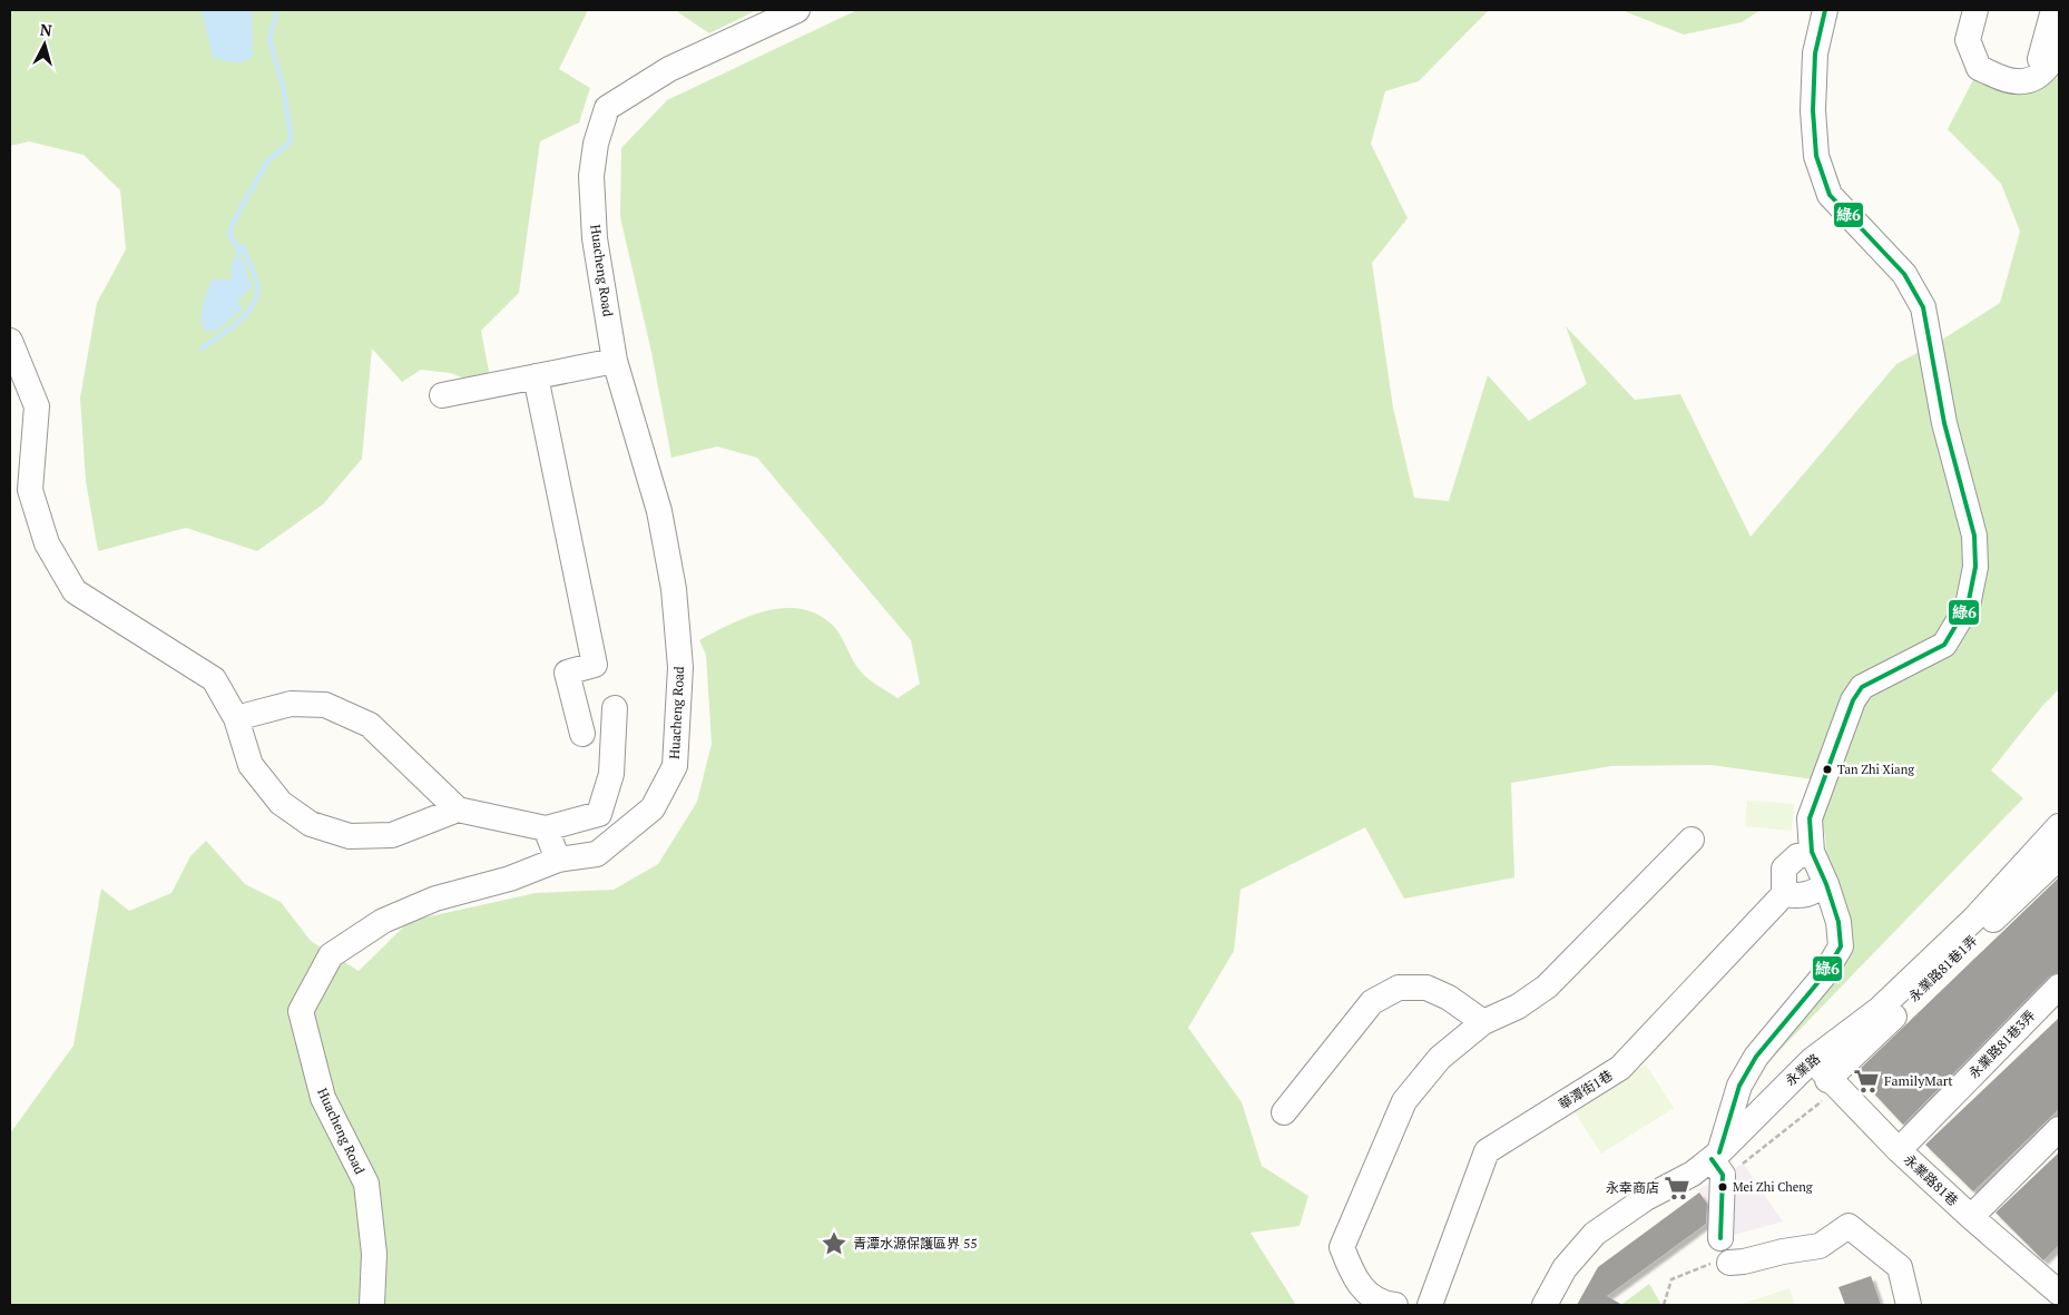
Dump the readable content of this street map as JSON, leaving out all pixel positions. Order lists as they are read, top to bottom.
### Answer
{
  "streets": {
    "street": [
      "Huacheng Road",
      "永業路81巷1弄",
      "永業路81巷3弄",
      "永業路",
      "華潭街1巷",
      "永業路81巷"
    ]
  },
  "crossings": [
    ["永業路81巷1弄", "永業路81巷"],
    ["永業路81巷3弄", "永業路81巷"],
    ["永業路", "永業路81巷"]
  ],
  "places": {
    "other": ["Tan Zhi Xiang", "Mei Zhi Cheng"],
    "supermarket": ["FamilyMart", "永幸商店"],
    "place": ["青潭水源保護區界 55"]
  },
  "lines": ["transit line 綠6"],
  "north": "top"
}
